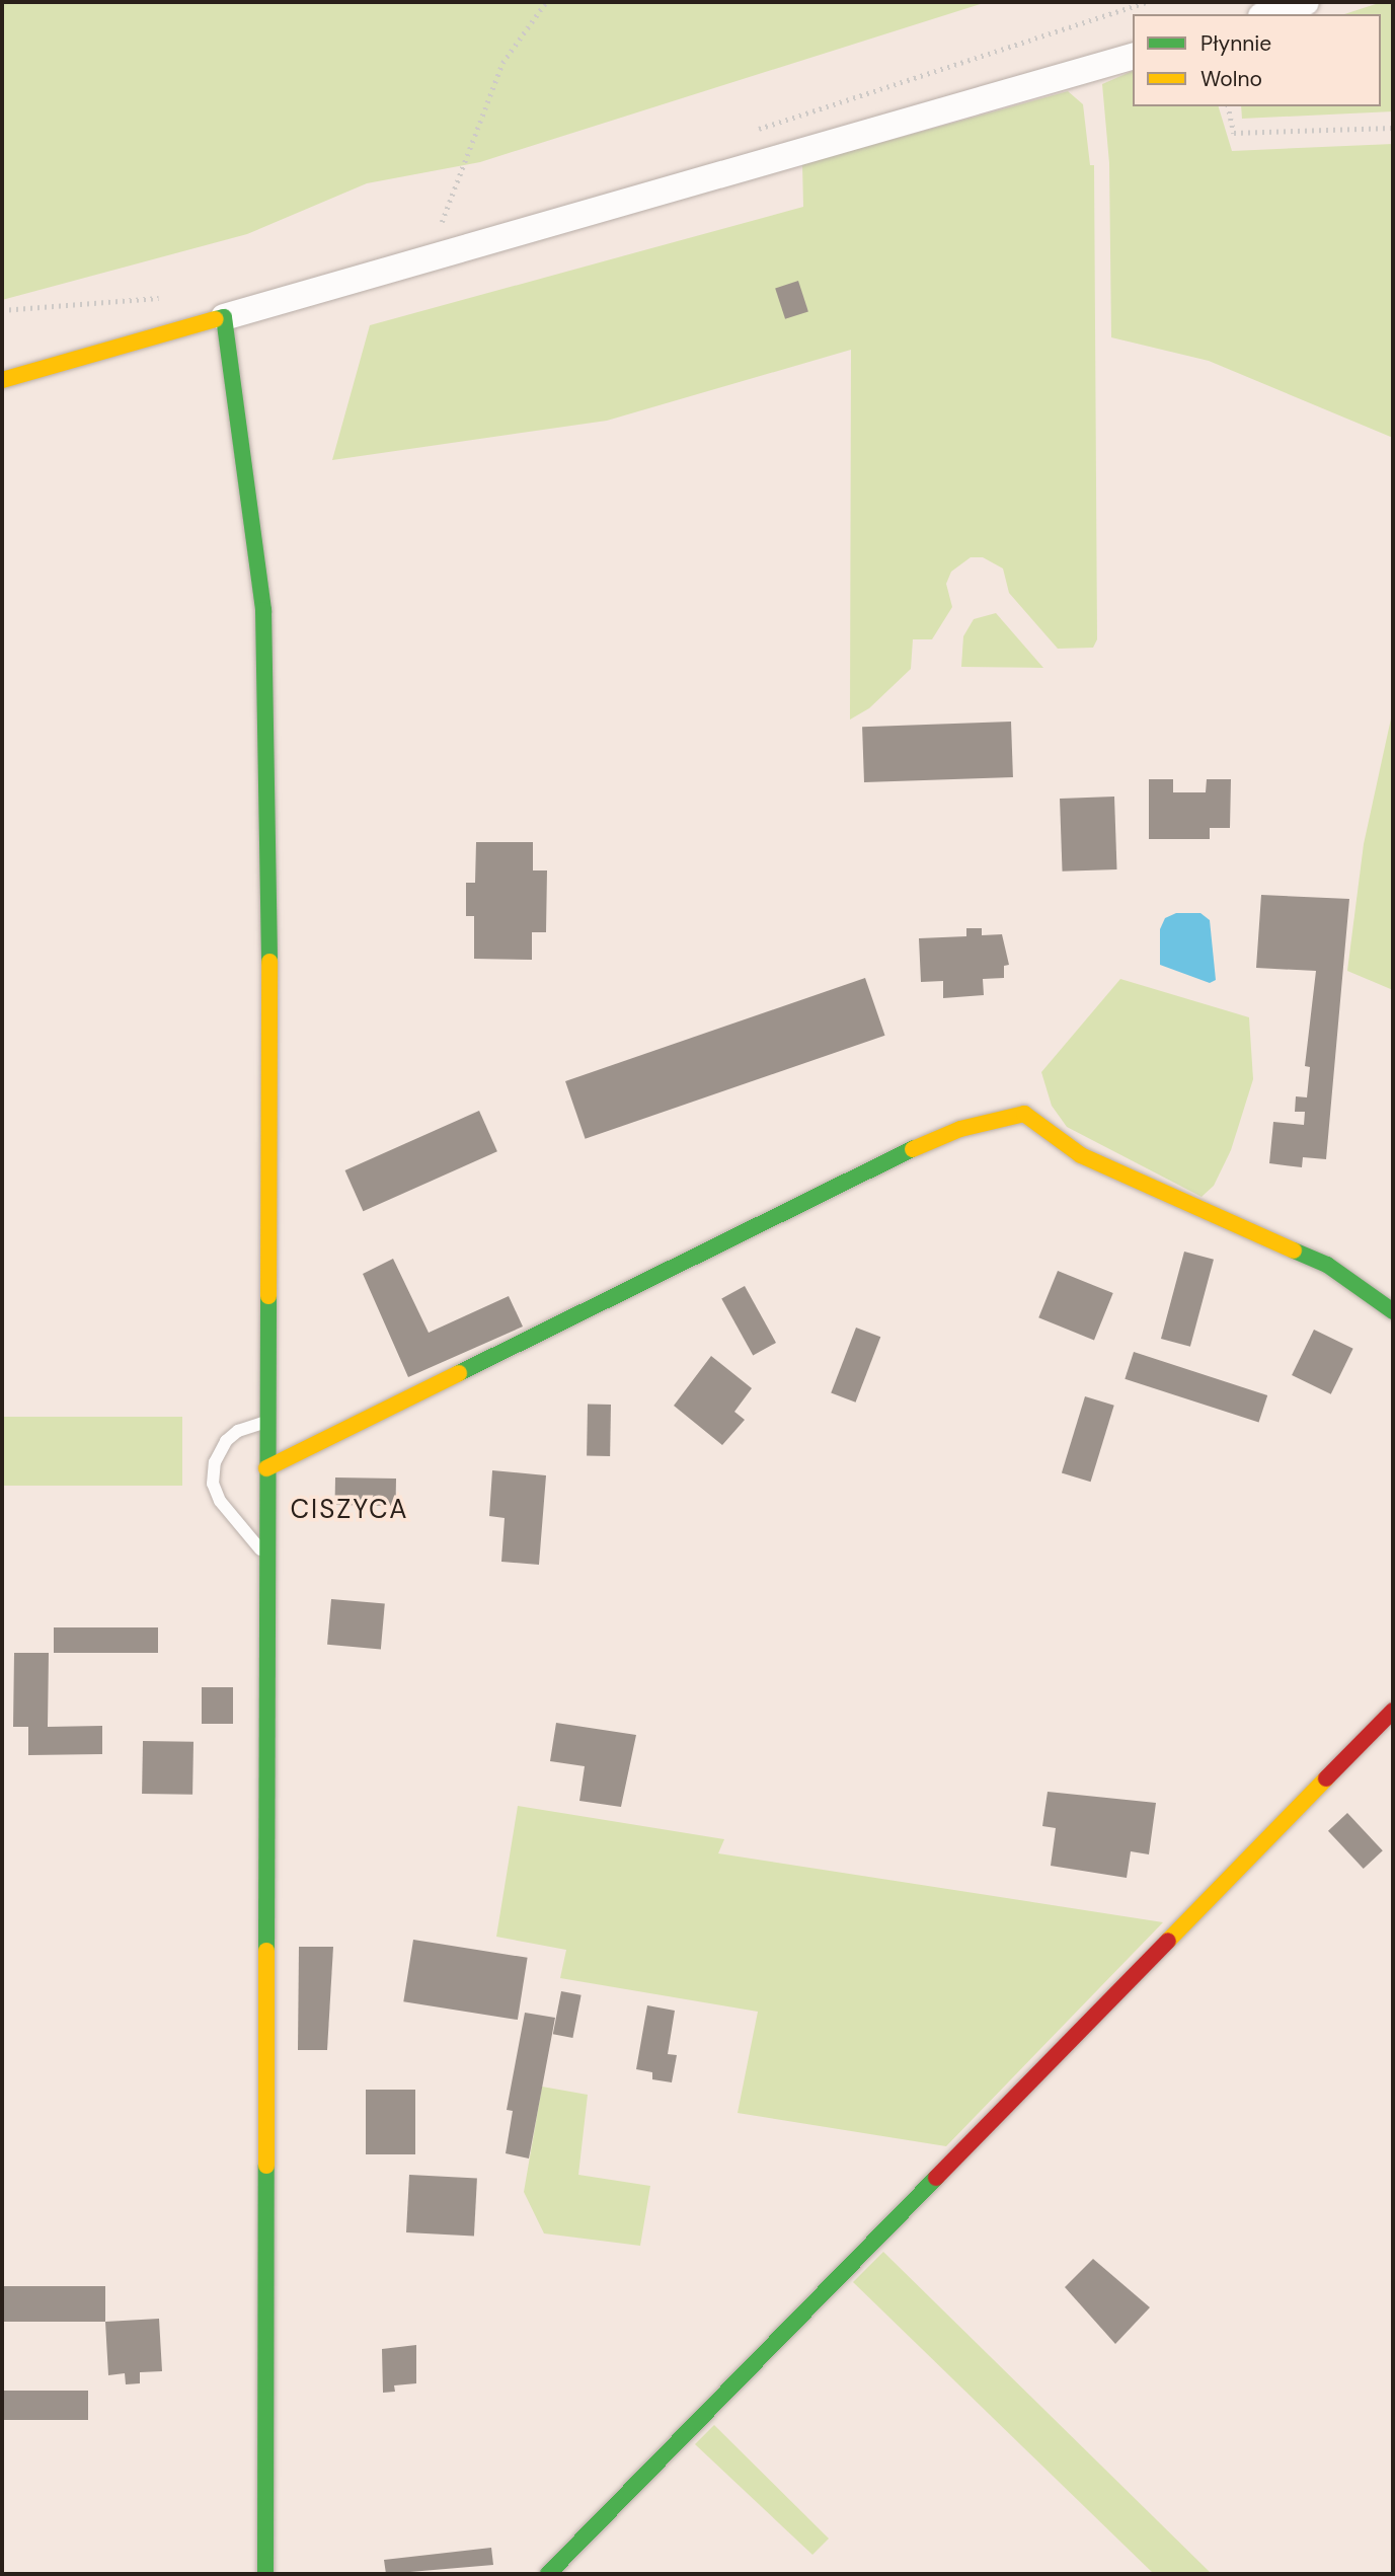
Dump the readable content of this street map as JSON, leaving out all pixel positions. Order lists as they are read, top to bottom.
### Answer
{
  "districts": ["CISZYCA"],
  "legend": ["Płynnie", "Wolno"]
}
